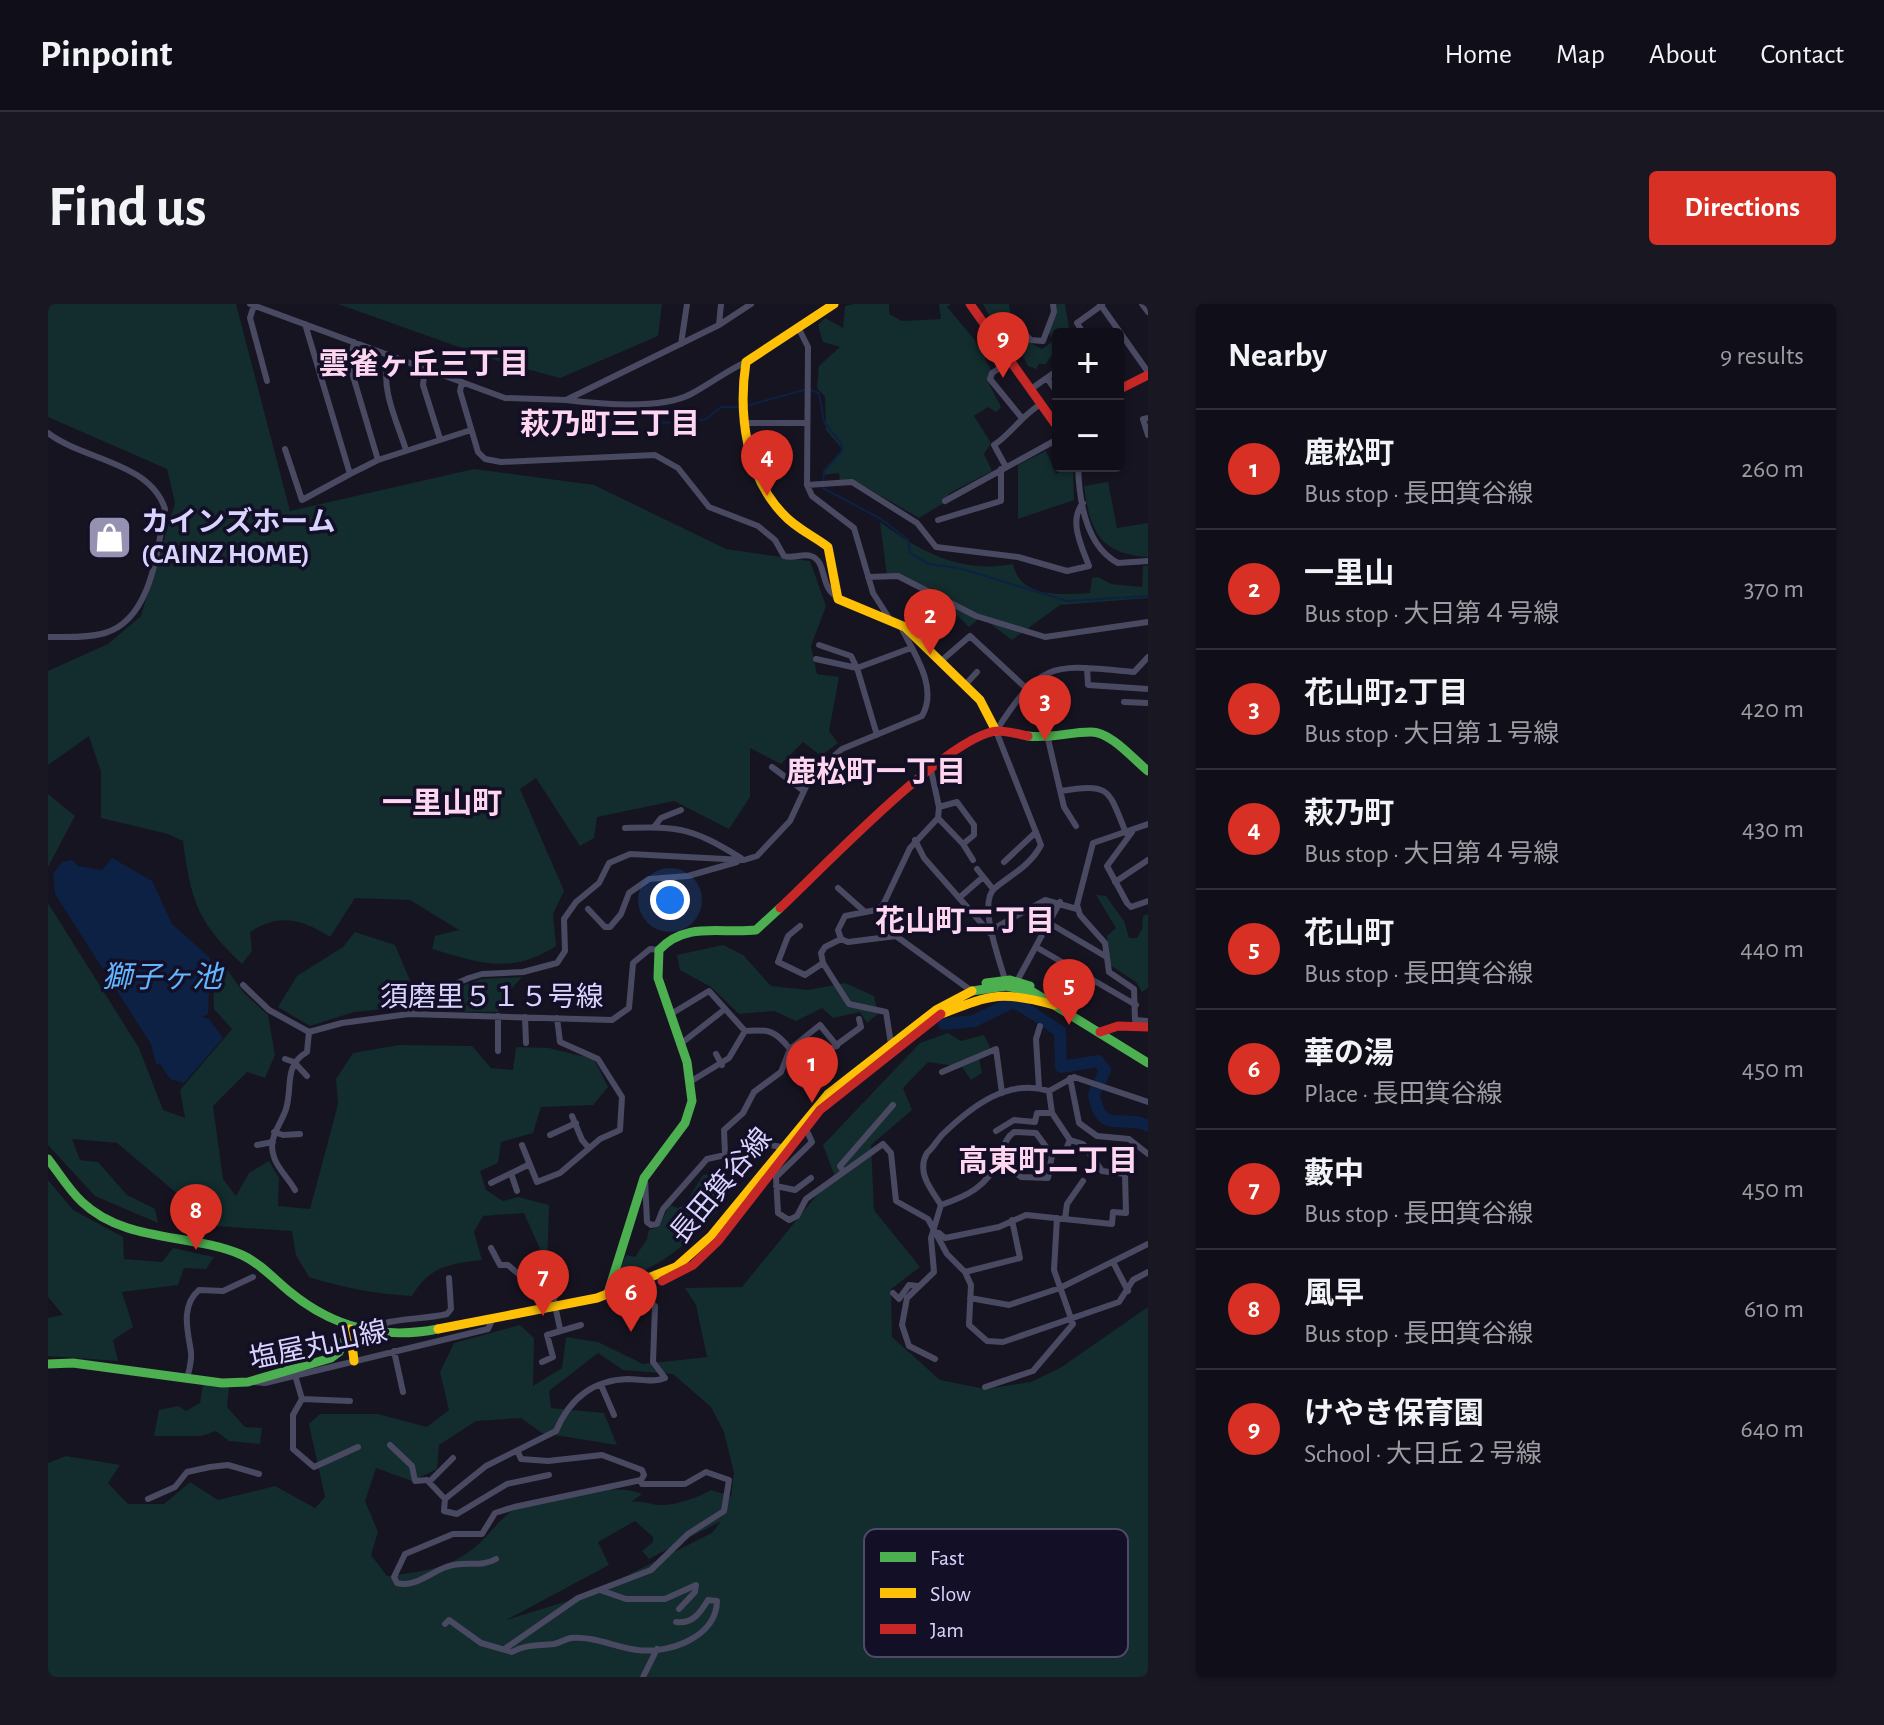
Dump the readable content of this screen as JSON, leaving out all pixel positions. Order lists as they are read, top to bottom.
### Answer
{
  "streets": {
    "street": ["須磨里５１５号線", "長田箕谷線", "塩屋丸山線"]
  },
  "crossings": [
    ["長田箕谷線", "塩屋丸山線"]
  ],
  "districts": [
    "雲雀ヶ丘三丁目",
    "萩乃町三丁目",
    "鹿松町一丁目",
    "一里山町",
    "花山町二丁目",
    "高東町二丁目"
  ],
  "water": ["獅子ヶ池"],
  "places": {
    "shop": ["カインズホーム (CAINZ HOME)"]
  },
  "legend": ["Fast", "Slow", "Jam"],
  "page": {
    "header": "Pinpoint",
    "nav": [
      "Home",
      "Map",
      "About",
      "Contact"
    ],
    "buttons": "Directions",
    "title": "Find us",
    "heading": ["Nearby", "9 results"],
    "pins": [
      "9",
      "4",
      "2",
      "3",
      "5",
      "1",
      "8",
      "7",
      "6"
    ],
    "map_buttons": ["+", "−"],
    "list": [
      {
        "mark": "1",
        "name": "鹿松町",
        "note": "Bus stop · 長田箕谷線",
        "value": "260 m"
      },
      {
        "mark": "2",
        "name": "一里山",
        "note": "Bus stop · 大日第４号線",
        "value": "370 m"
      },
      {
        "mark": "3",
        "name": "花山町2丁目",
        "note": "Bus stop · 大日第１号線",
        "value": "420 m"
      },
      {
        "mark": "4",
        "name": "萩乃町",
        "note": "Bus stop · 大日第４号線",
        "value": "430 m"
      },
      {
        "mark": "5",
        "name": "花山町",
        "note": "Bus stop · 長田箕谷線",
        "value": "440 m"
      },
      {
        "mark": "6",
        "name": "華の湯",
        "note": "Place · 長田箕谷線",
        "value": "450 m"
      },
      {
        "mark": "7",
        "name": "藪中",
        "note": "Bus stop · 長田箕谷線",
        "value": "450 m"
      },
      {
        "mark": "8",
        "name": "風早",
        "note": "Bus stop · 長田箕谷線",
        "value": "610 m"
      },
      {
        "mark": "9",
        "name": "けやき保育園",
        "note": "School · 大日丘２号線",
        "value": "640 m"
      }
    ]
  }
}
